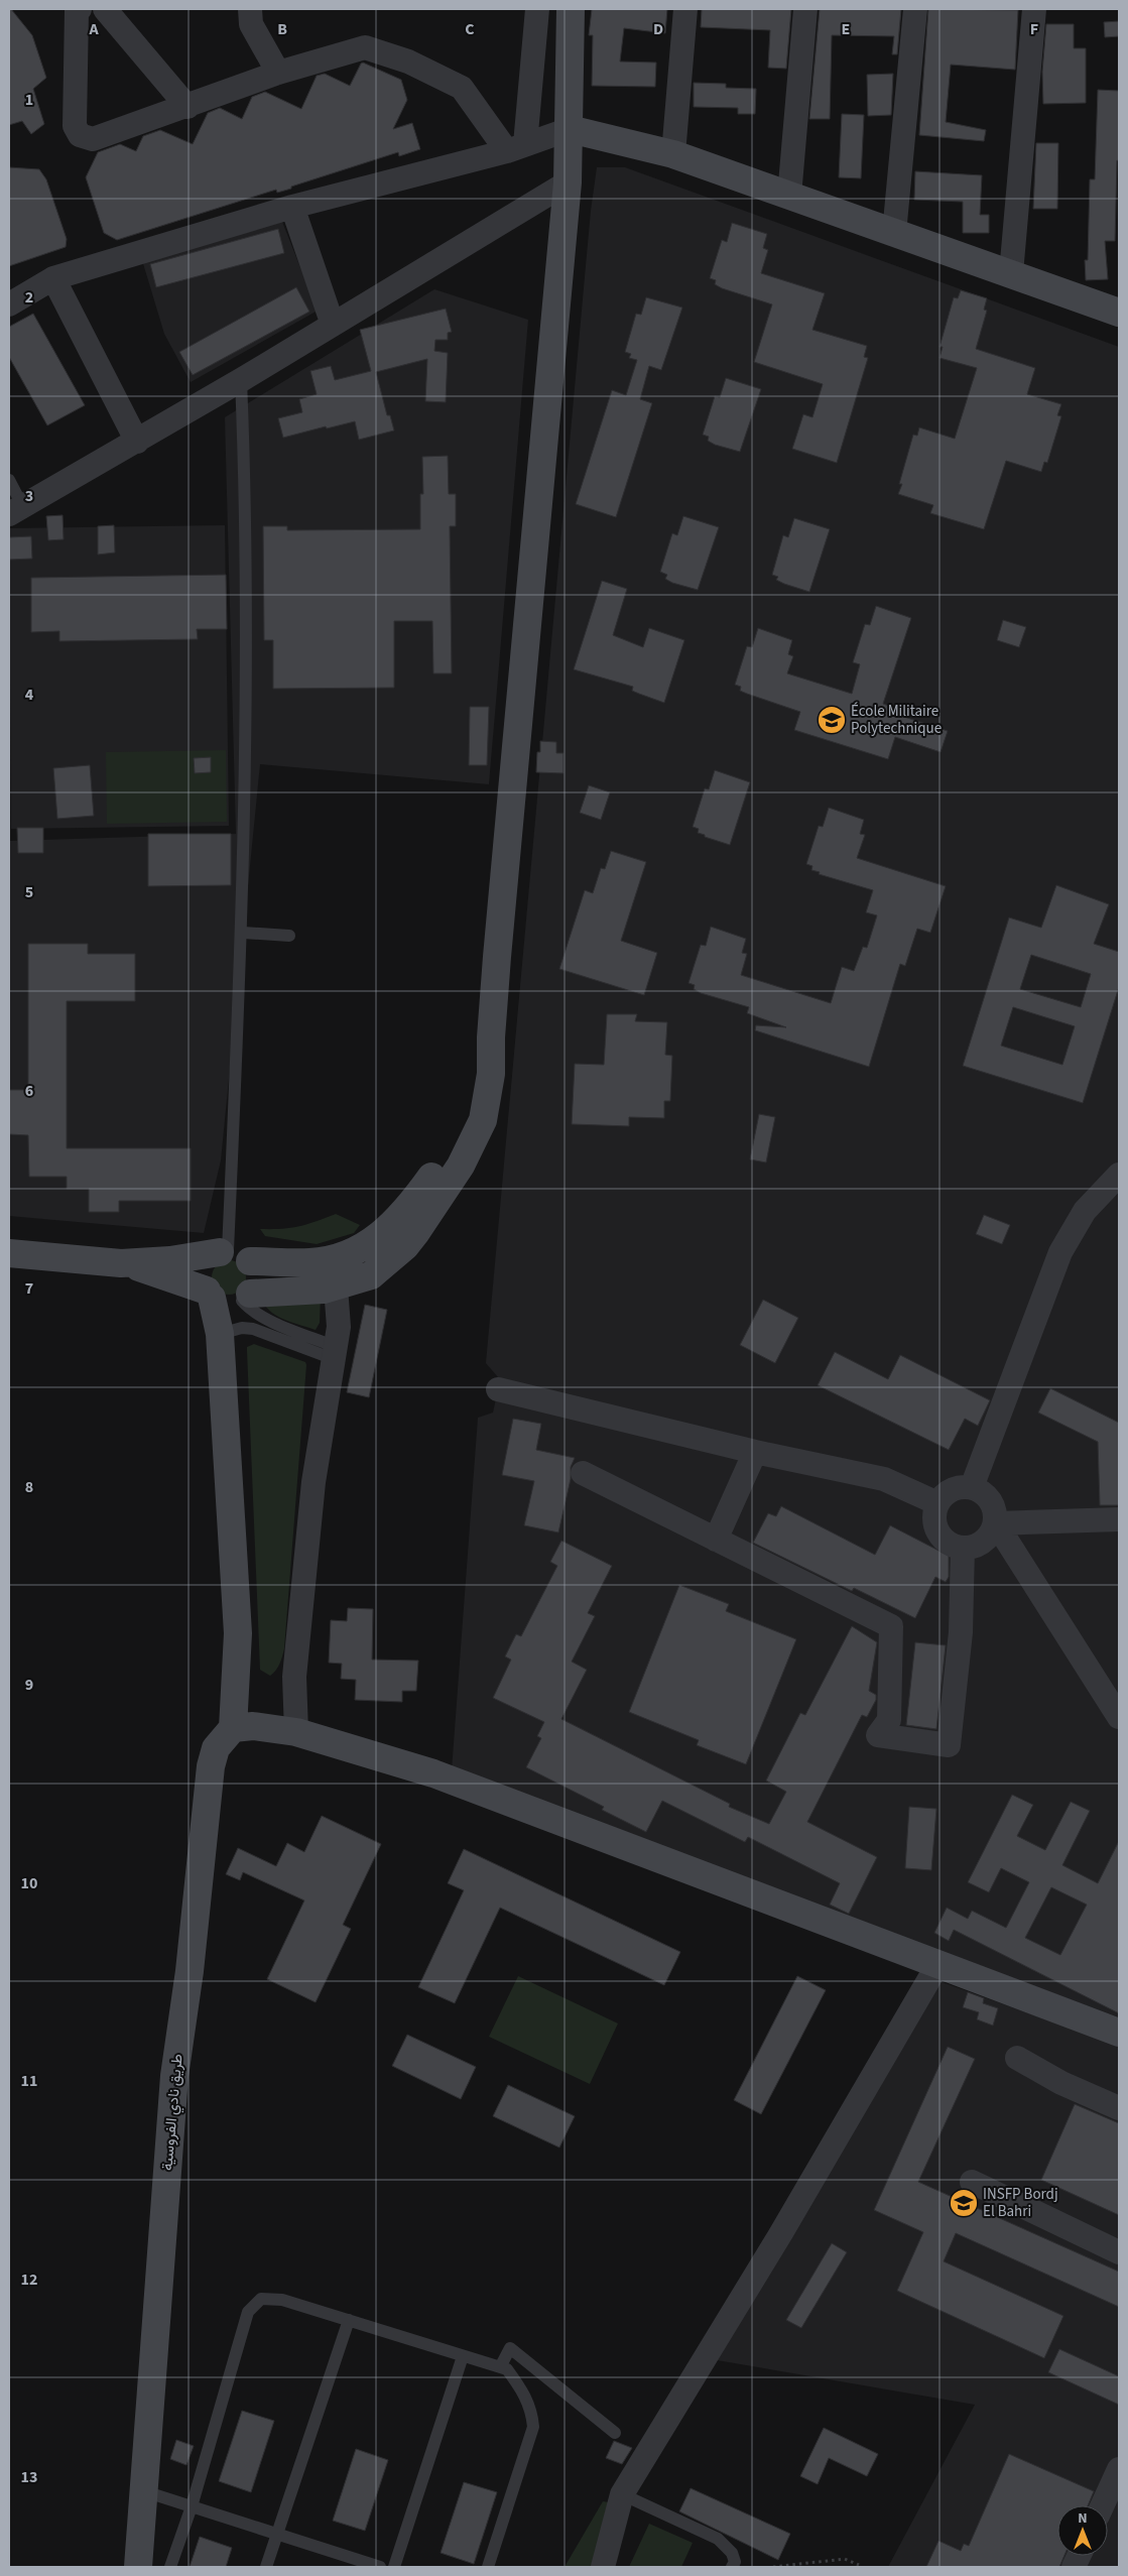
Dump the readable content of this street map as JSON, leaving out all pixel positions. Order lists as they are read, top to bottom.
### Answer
{
  "streets": {
    "main road": ["طريق نادي الفروسية"]
  },
  "places": {
    "school or university": ["École Militaire Polytechnique", "INSFP Bordj El Bahri"]
  },
  "north": "top",
  "grid": {
    "columns": [
      "A",
      "B",
      "C",
      "D",
      "E",
      "F"
    ],
    "rows": [
      "1",
      "2",
      "3",
      "4",
      "5",
      "6",
      "7",
      "8",
      "9",
      "10",
      "11",
      "12",
      "13"
    ]
  }
}
